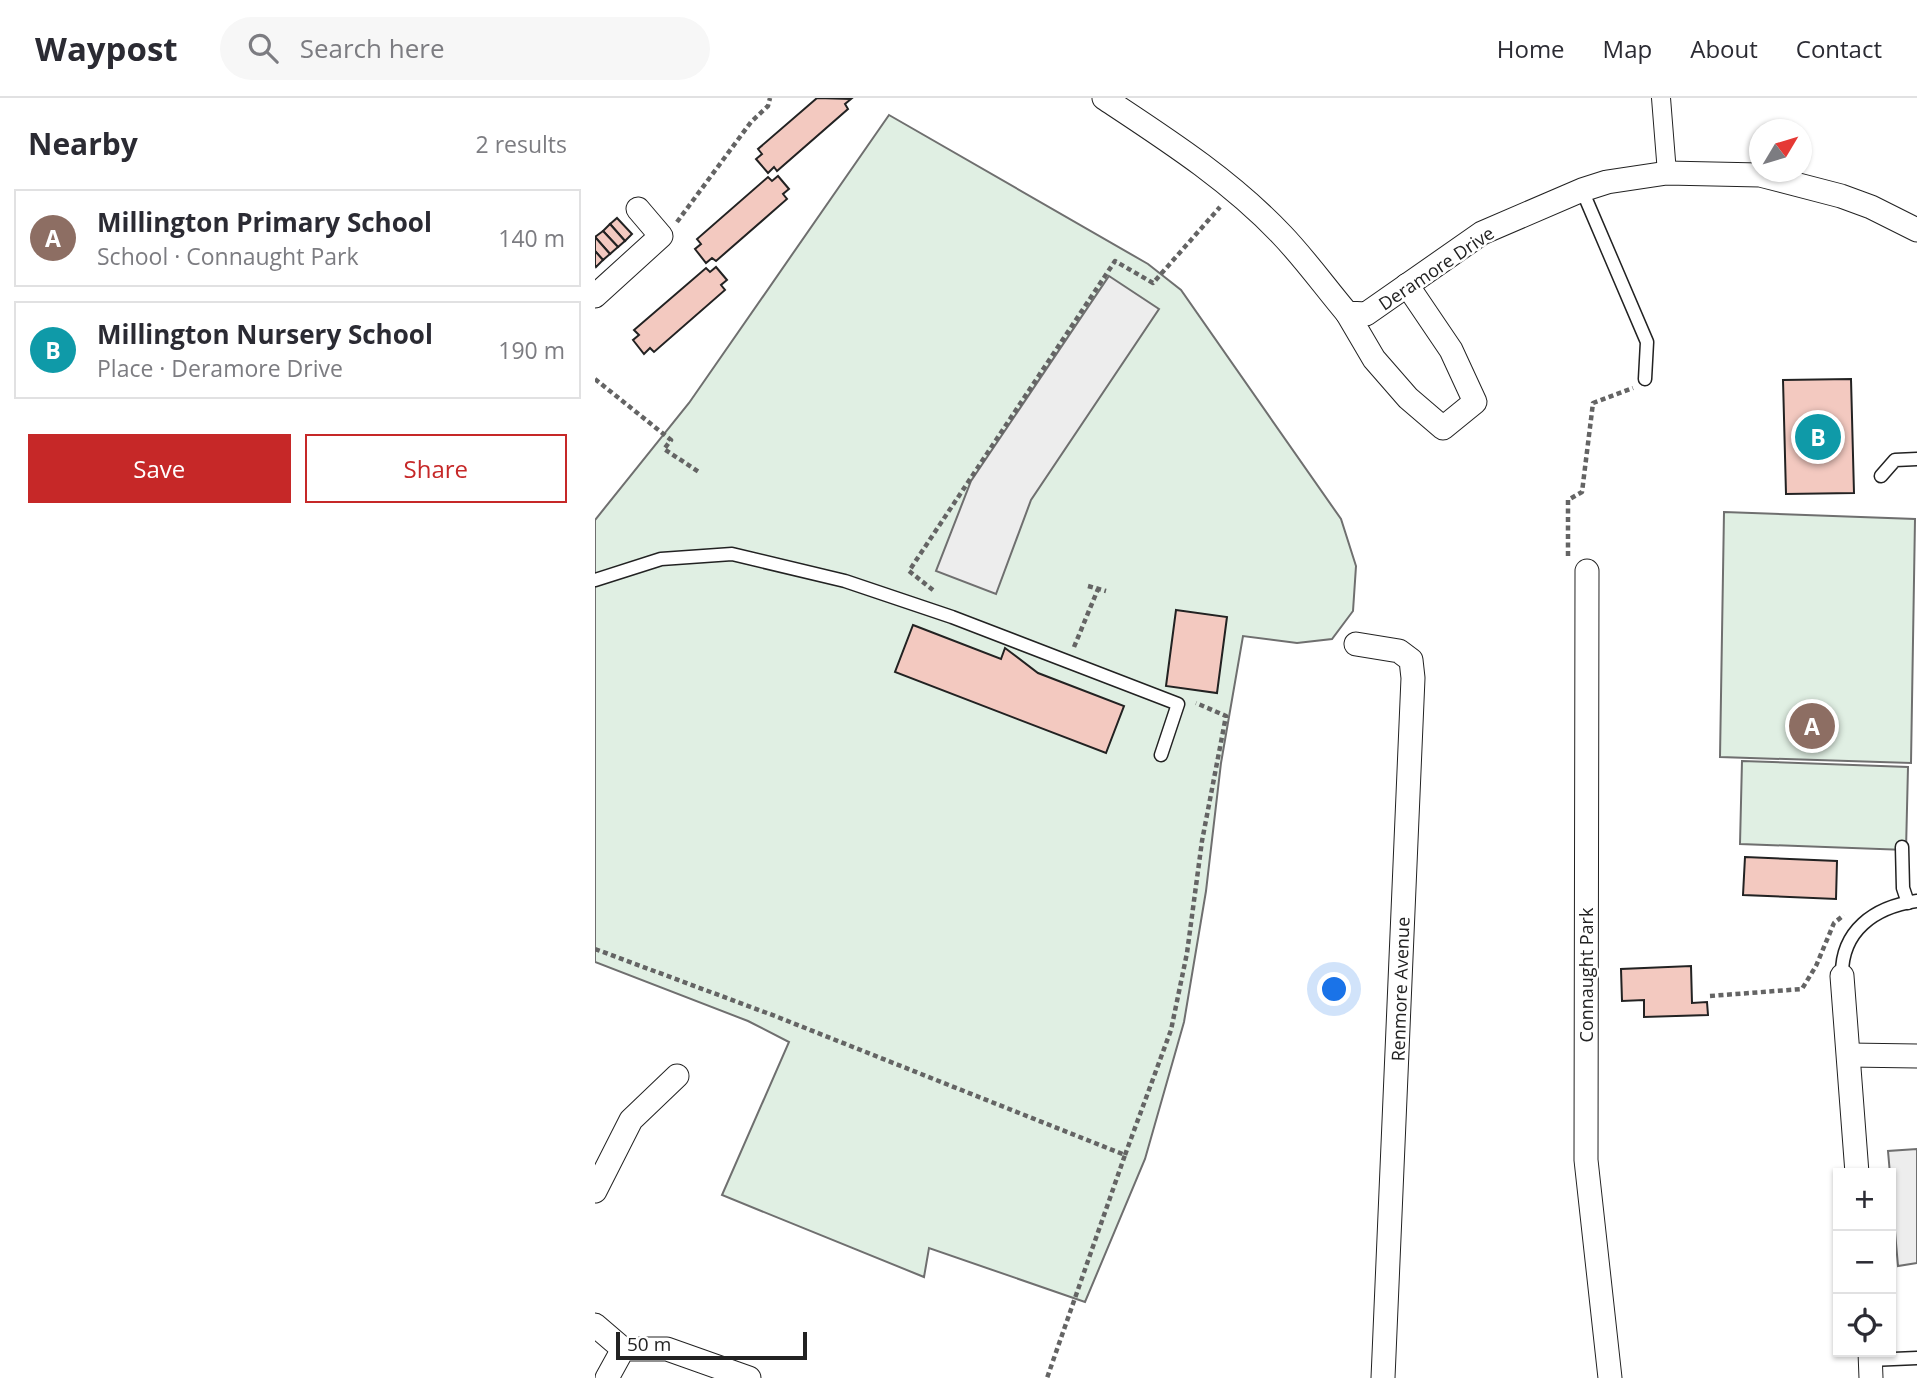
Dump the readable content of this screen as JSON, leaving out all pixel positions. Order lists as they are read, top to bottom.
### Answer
{
  "streets": {
    "street": ["Deramore Drive", "Connaught Park", "Renmore Avenue"]
  },
  "scale_bar": "50 m",
  "north": "top right",
  "page": {
    "header": "Waypost",
    "search": "Search here",
    "nav": [
      "Home",
      "Map",
      "About",
      "Contact"
    ],
    "heading": ["Nearby", "2 results"],
    "list": [
      {
        "mark": "A",
        "name": "Millington Primary School",
        "note": "School · Connaught Park",
        "value": "140 m"
      },
      {
        "mark": "B",
        "name": "Millington Nursery School",
        "note": "Place · Deramore Drive",
        "value": "190 m"
      }
    ],
    "pins": ["B", "A"],
    "buttons": ["Save", "Share"],
    "map_buttons": ["+", "−"],
    "scale": "50 m"
  }
}
